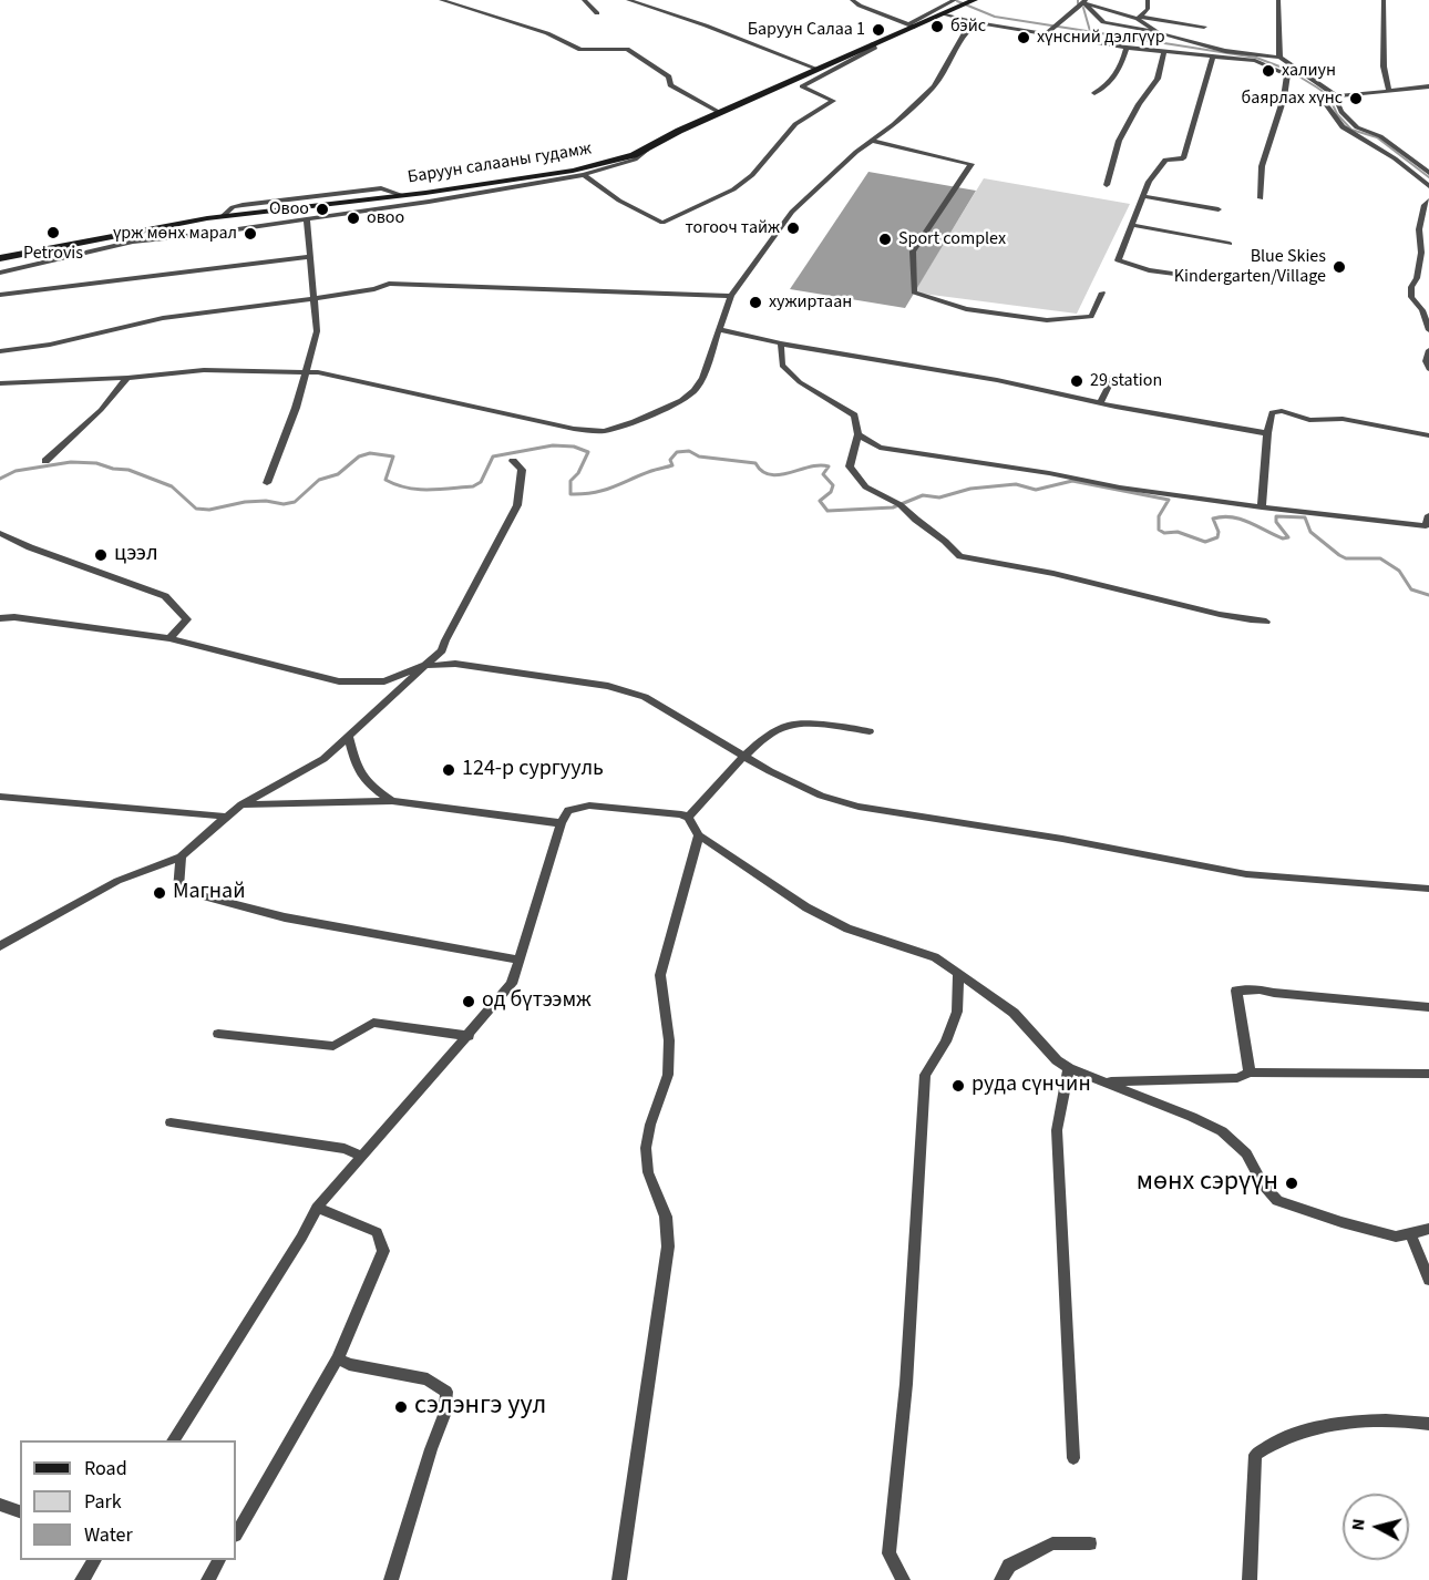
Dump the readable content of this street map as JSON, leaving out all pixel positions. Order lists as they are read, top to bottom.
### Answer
{
  "streets": {
    "main road": ["Баруун салааны гудамж"]
  },
  "places": [
    "бэйс",
    "Баруун Салаа 1",
    "хүнсний дэлгүүр",
    "халиун",
    "баярлах хүнс",
    "Овоо",
    "овоо",
    "тогооч тайж",
    "Petrovis",
    "үрж мөнх марал",
    "Sport complex",
    "Blue Skies Kindergarten/Village",
    "хужиртаан",
    "29 station",
    "цээл",
    "124-р сургууль",
    "Магнай",
    "од бүтээмж",
    "руда сүнчин",
    "мөнх сэрүүн",
    "сэлэнгэ уул"
  ],
  "legend": ["Road", "Park", "Water"],
  "north": "left"
}
